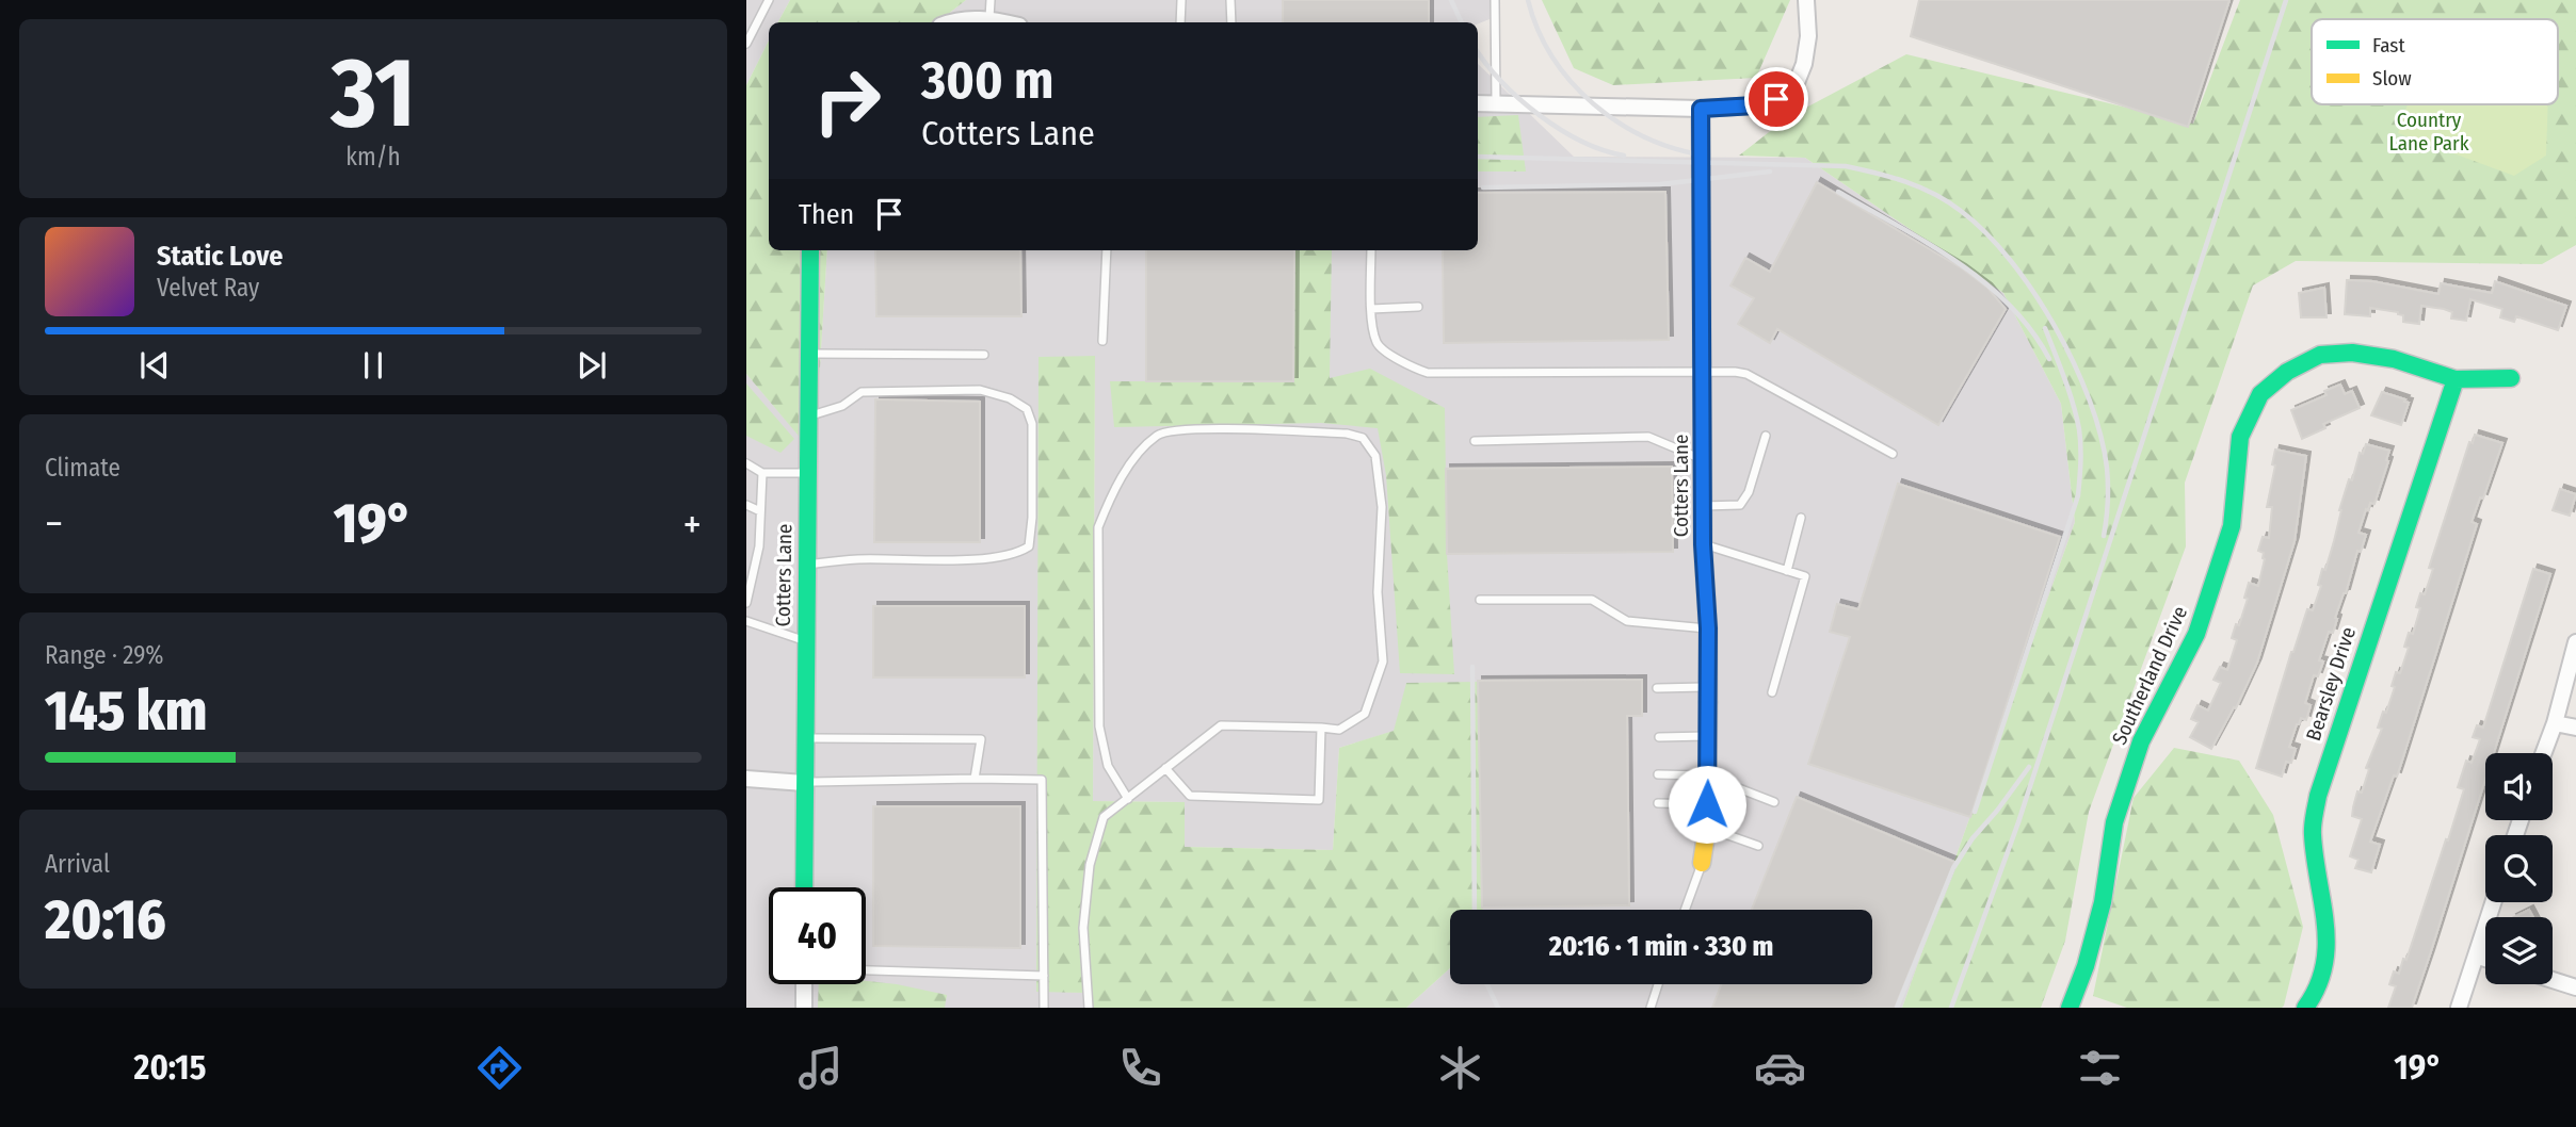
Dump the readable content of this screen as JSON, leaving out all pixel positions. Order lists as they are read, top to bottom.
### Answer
{
  "streets": {
    "street": ["Cotters Lane", "Southerland Drive", "Bearsley Drive"]
  },
  "crossings": [
    ["Southerland Drive", "Bearsley Drive"]
  ],
  "parks": ["Country Lane Park"],
  "legend": ["Fast", "Slow"],
  "page": {
    "tile": [
      ["31", "km/h"],
      "Climate",
      ["Range · 29%", "145 km"],
      ["Arrival", "20:16"]
    ],
    "turn": ["300 m", "Cotters Lane"],
    "then": "Then",
    "song": ["Static Love", "Velvet Ray"],
    "heat": ["−", "19°", "+"],
    "limit": "40",
    "trip": "20:16 · 1 min · 330 m",
    "tabs": ["20:15", "19°"]
  }
}
